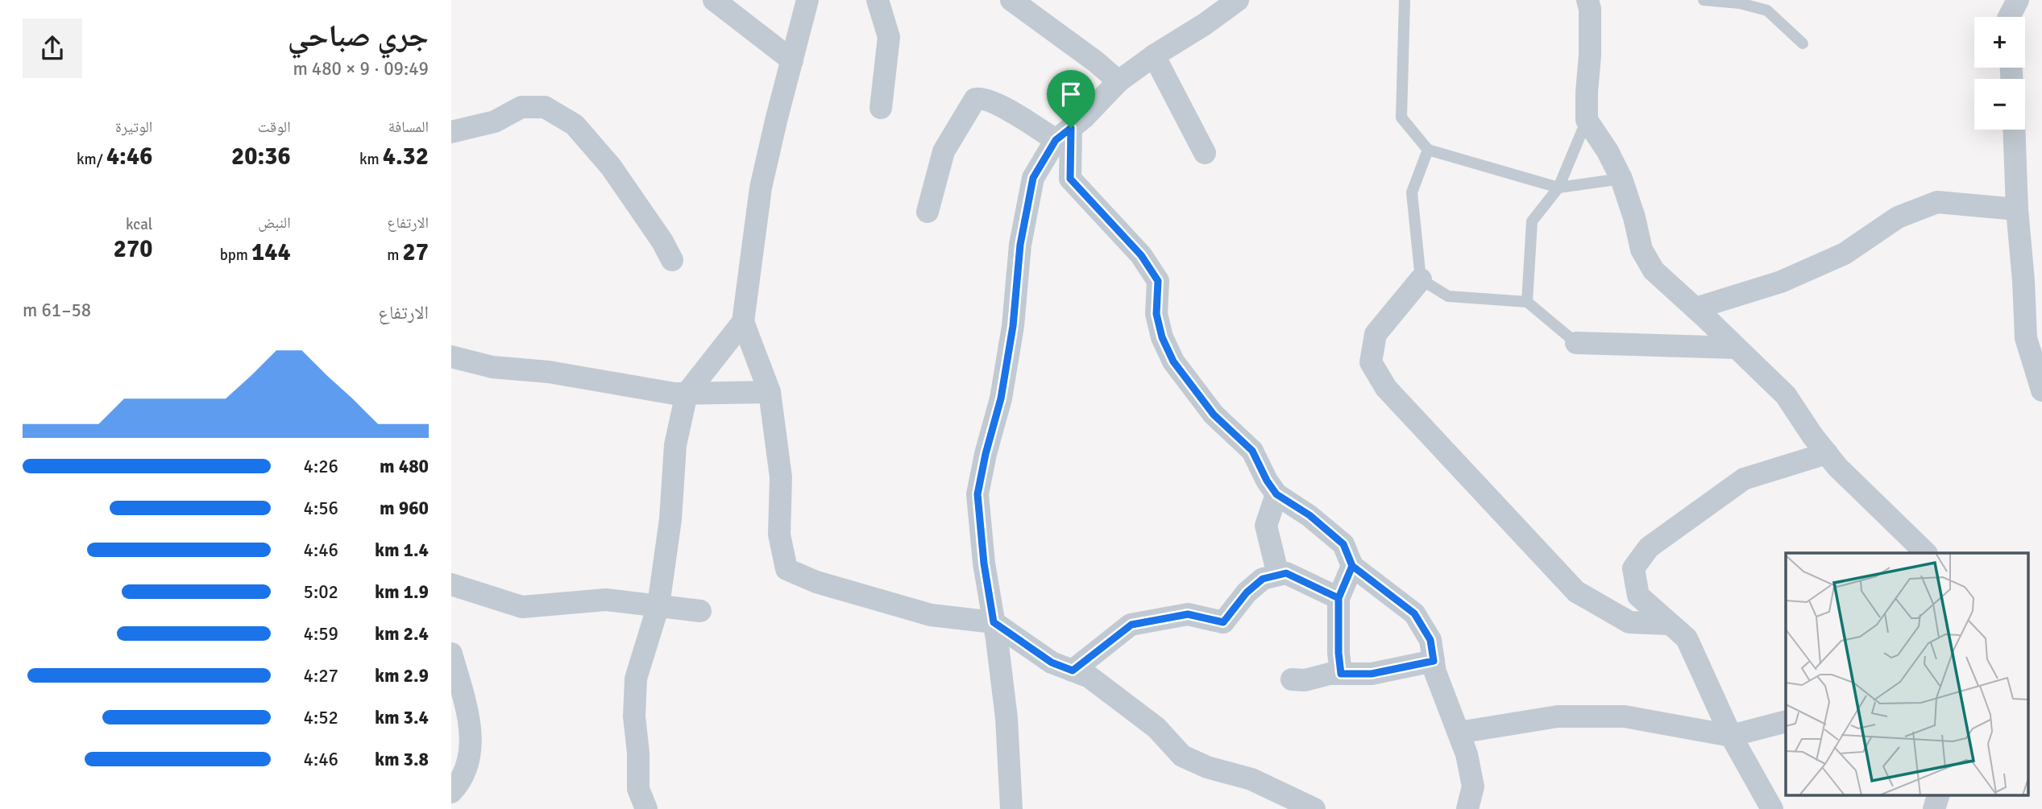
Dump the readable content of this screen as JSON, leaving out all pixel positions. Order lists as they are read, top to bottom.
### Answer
{
  "page": {
    "heading": ["جري صباحي", "09:49 · 9 × 480 m"],
    "map_buttons": ["+", "−"],
    "stats": [
      ["المسافة", "4.32 km"],
      ["الوقت", "20:36"],
      ["الوتيرة", "4:46 /km"],
      ["الارتفاع", "27 m"],
      ["النبض", "144 bpm"],
      ["kcal", "270"]
    ],
    "chart": ["الارتفاع", "58–61 m"],
    "list": [
      {
        "name": "480 m",
        "note": "4:26"
      },
      {
        "name": "960 m",
        "note": "4:56"
      },
      {
        "name": "1.4 km",
        "note": "4:46"
      },
      {
        "name": "1.9 km",
        "note": "5:02"
      },
      {
        "name": "2.4 km",
        "note": "4:59"
      },
      {
        "name": "2.9 km",
        "note": "4:27"
      },
      {
        "name": "3.4 km",
        "note": "4:52"
      },
      {
        "name": "3.8 km",
        "note": "4:46"
      }
    ]
  }
}
